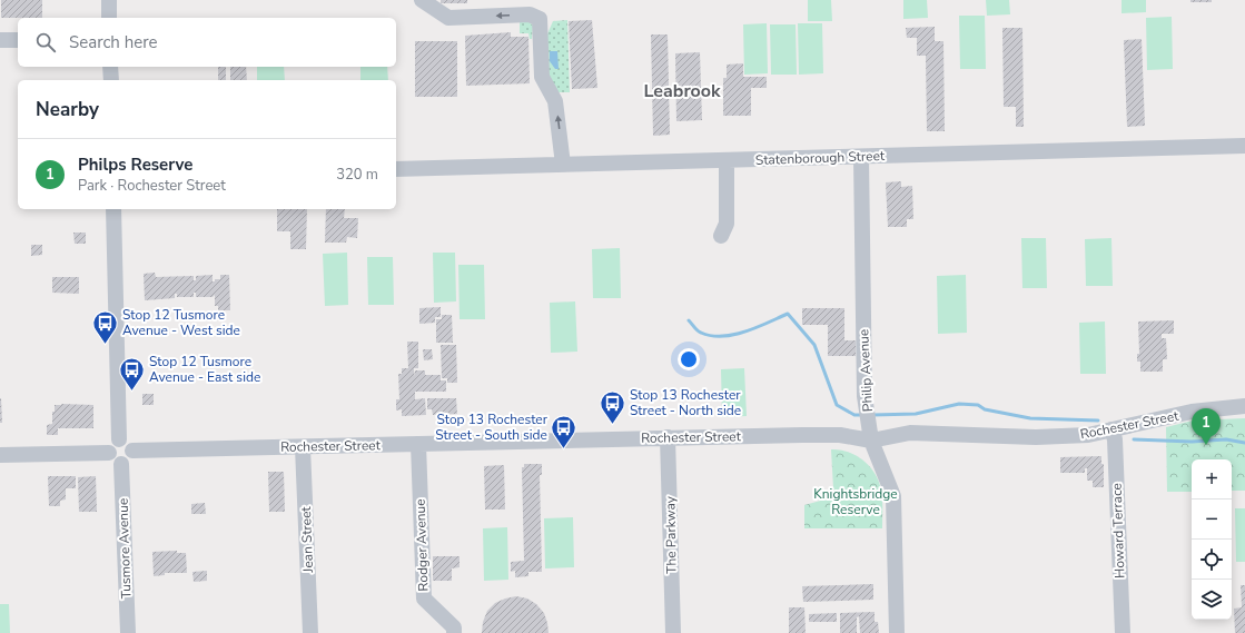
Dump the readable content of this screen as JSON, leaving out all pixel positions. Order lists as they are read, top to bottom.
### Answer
{
  "streets": {
    "street": [
      "Statenborough Street",
      "Philip Avenue",
      "Rochester Street",
      "Howard Terrace",
      "The Parkway",
      "Jean Street",
      "Rodger Avenue",
      "Tusmore Avenue"
    ]
  },
  "crossings": [
    ["Statenborough Street", "Philip Avenue"],
    ["Philip Avenue", "Rochester Street"],
    ["Rochester Street", "Howard Terrace"],
    ["Rochester Street", "The Parkway"],
    ["Rochester Street", "Jean Street"],
    ["Rochester Street", "Rodger Avenue"],
    ["Rochester Street", "Tusmore Avenue"]
  ],
  "districts": ["Leabrook"],
  "parks": ["Knightsbridge Reserve"],
  "places": {
    "bus stop": [
      "Stop 12 Tusmore Avenue - West side",
      "Stop 12 Tusmore Avenue - East side",
      "Stop 13 Rochester Street - North side",
      "Stop 13 Rochester Street - South side"
    ]
  },
  "page": {
    "search": "Search here",
    "heading": "Nearby",
    "list": [
      {
        "mark": "1",
        "name": "Philps Reserve",
        "note": "Park · Rochester Street",
        "value": "320 m"
      }
    ],
    "pins": "1",
    "map_buttons": ["+", "−"]
  }
}
